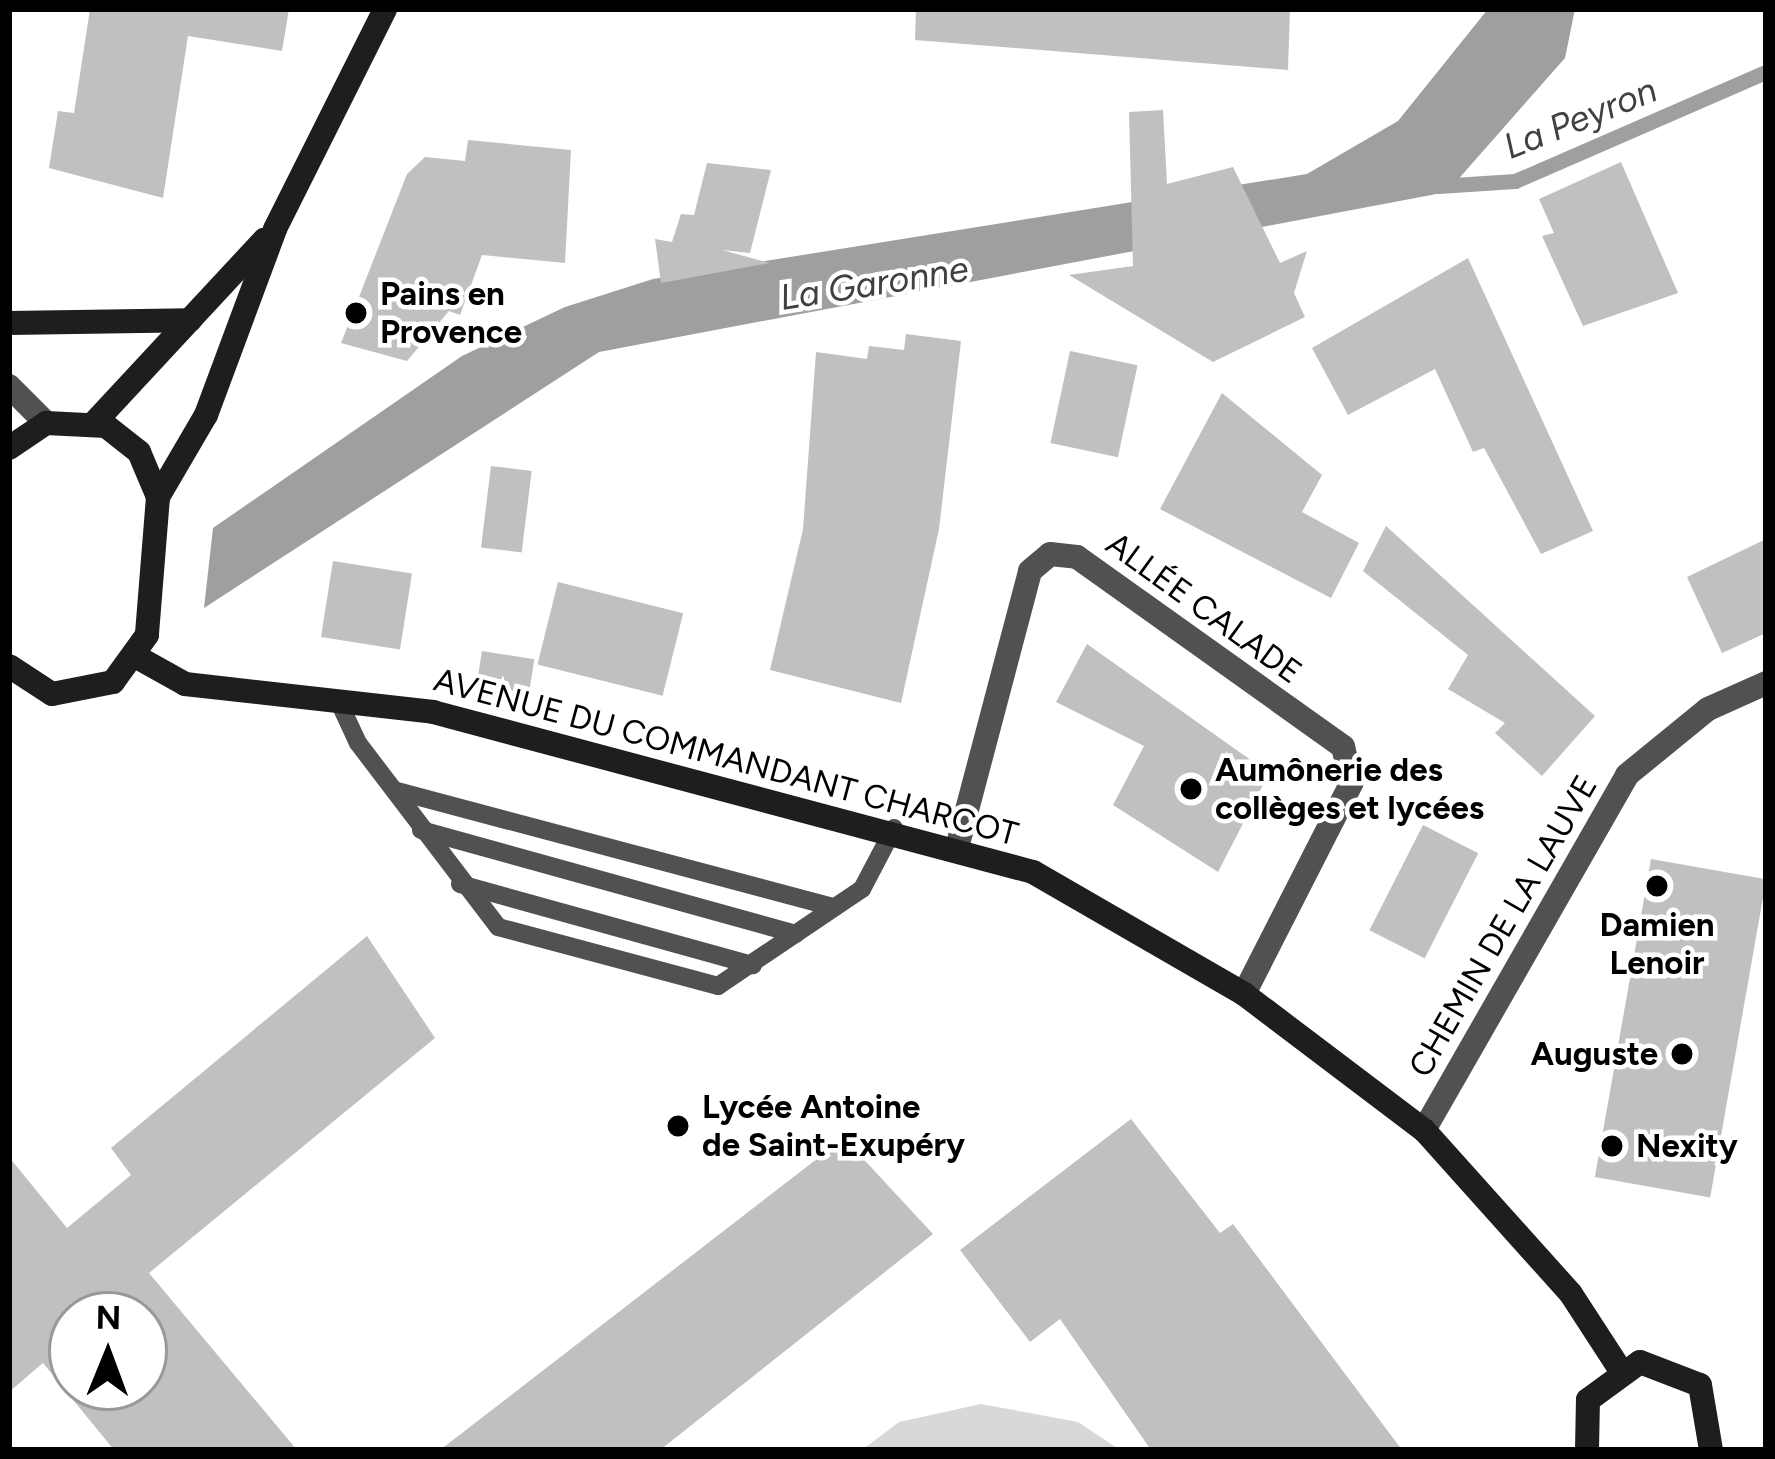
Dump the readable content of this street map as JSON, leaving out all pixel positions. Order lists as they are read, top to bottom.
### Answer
{
  "streets": {
    "street": ["ALLÉE CALADE", "AVENUE DU COMMANDANT CHARCOT", "CHEMIN DE LA LAUVE"]
  },
  "crossings": [
    ["ALLÉE CALADE", "AVENUE DU COMMANDANT CHARCOT"],
    ["AVENUE DU COMMANDANT CHARCOT", "CHEMIN DE LA LAUVE"]
  ],
  "water": ["La Peyron", "La Garonne"],
  "places": [
    "Pains en Provence",
    "Aumônerie des collèges et lycées",
    "Damien Lenoir",
    "Auguste",
    "Lycée Antoine de Saint-Exupéry",
    "Nexity"
  ],
  "north": "top"
}
